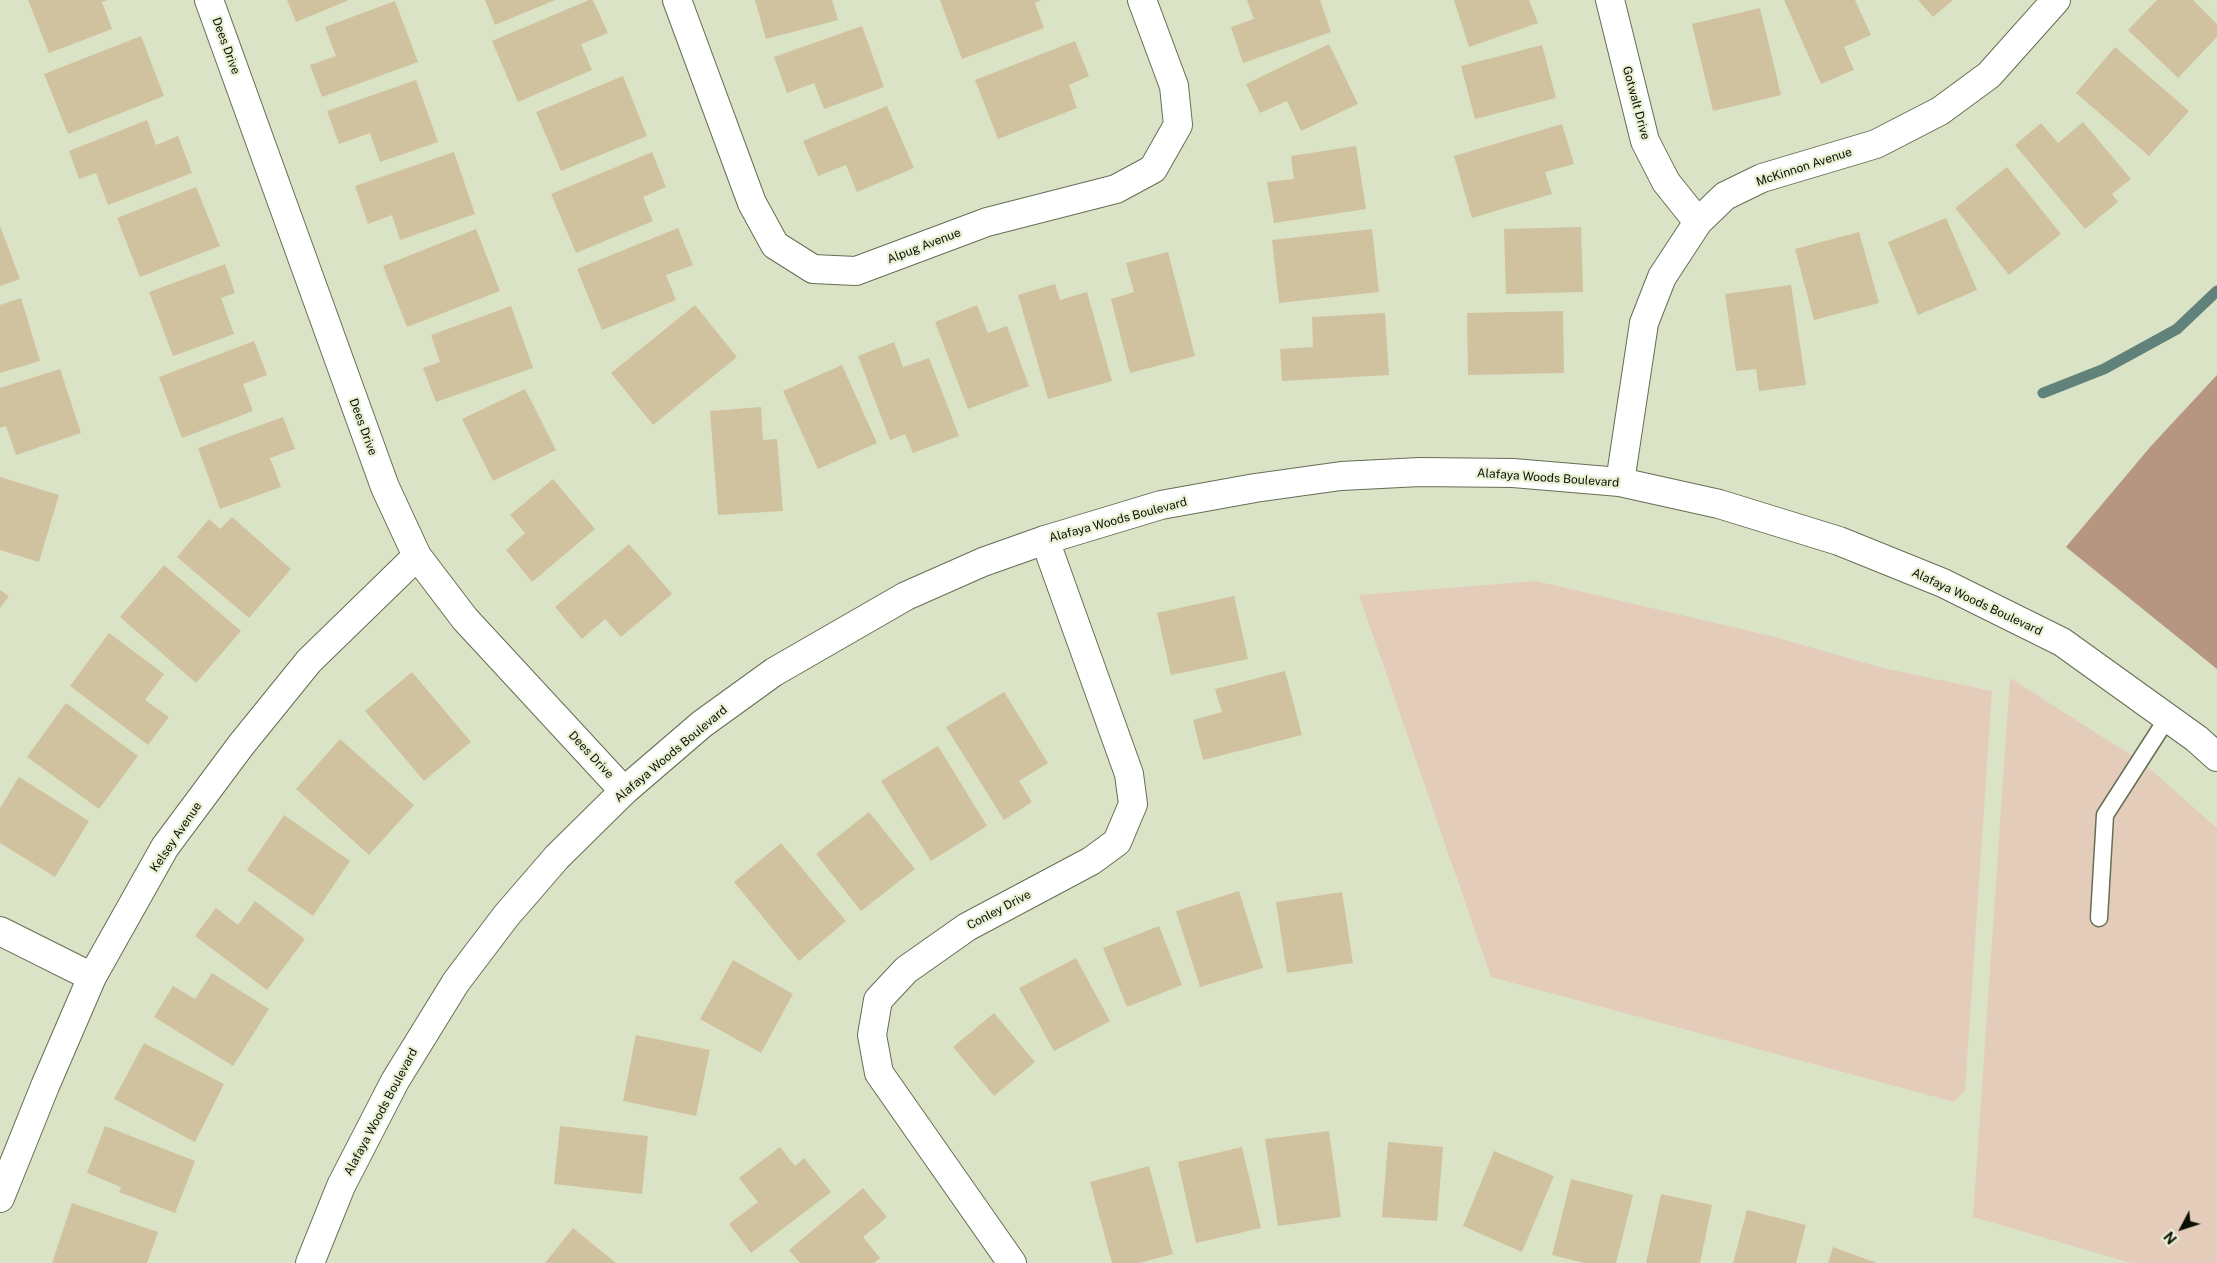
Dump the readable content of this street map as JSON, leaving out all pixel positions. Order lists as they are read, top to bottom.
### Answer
{
  "streets": {
    "street": [
      "Dees Drive",
      "Gotwalt Drive",
      "McKinnon Avenue",
      "Alpug Avenue",
      "Alafaya Woods Boulevard",
      "Kelsey Avenue",
      "Conley Drive"
    ]
  },
  "crossings": [
    ["Dees Drive", "Alafaya Woods Boulevard"],
    ["Dees Drive", "Kelsey Avenue"],
    ["Gotwalt Drive", "McKinnon Avenue"],
    ["McKinnon Avenue", "Alafaya Woods Boulevard"],
    ["Alafaya Woods Boulevard", "Conley Drive"]
  ],
  "north": "bottom left"
}
